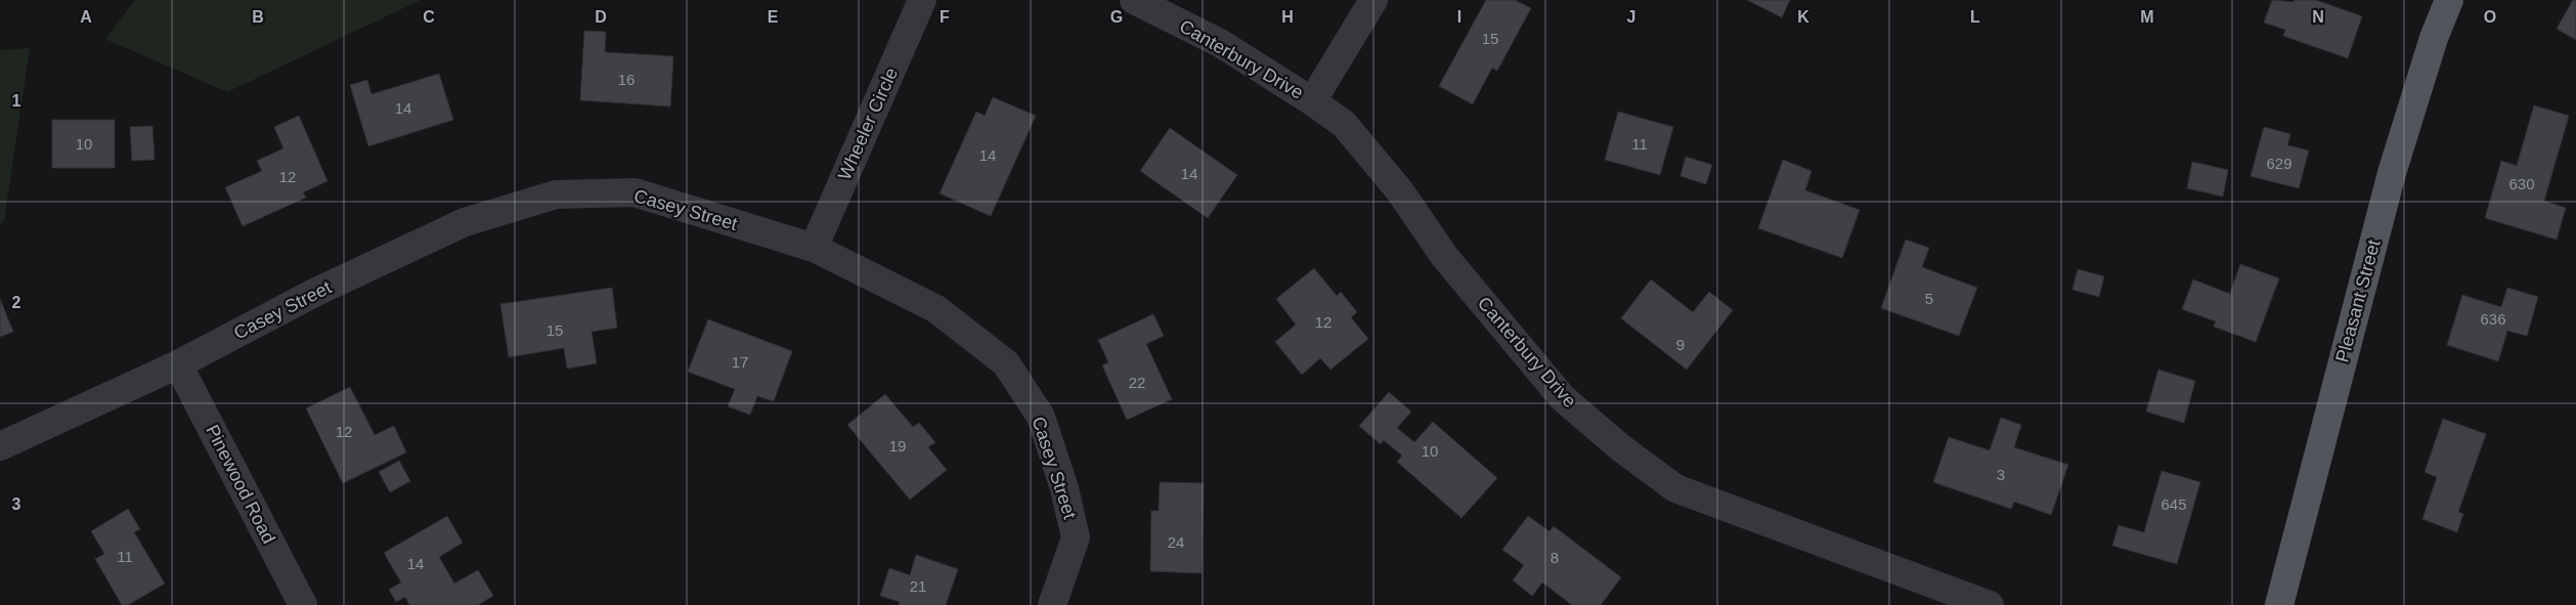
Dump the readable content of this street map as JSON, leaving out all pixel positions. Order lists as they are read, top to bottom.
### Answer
{
  "streets": {
    "main road": ["Pleasant Street"],
    "street": [
      "Canterbury Drive",
      "Wheeler Circle",
      "Casey Street",
      "Pinewood Road"
    ]
  },
  "crossings": [
    ["Wheeler Circle", "Casey Street"],
    ["Casey Street", "Pinewood Road"]
  ],
  "house_numbers": [
    "15",
    "16",
    "14",
    "10",
    "11",
    "14",
    "629",
    "14",
    "12",
    "630",
    "5",
    "636",
    "12",
    "15",
    "9",
    "17",
    "22",
    "12",
    "19",
    "10",
    "3",
    "645",
    "24",
    "11",
    "8",
    "14",
    "21"
  ],
  "grid": {
    "columns": [
      "A",
      "B",
      "C",
      "D",
      "E",
      "F",
      "G",
      "H",
      "I",
      "J",
      "K",
      "L",
      "M",
      "N",
      "O"
    ],
    "rows": ["1", "2", "3"]
  }
}
